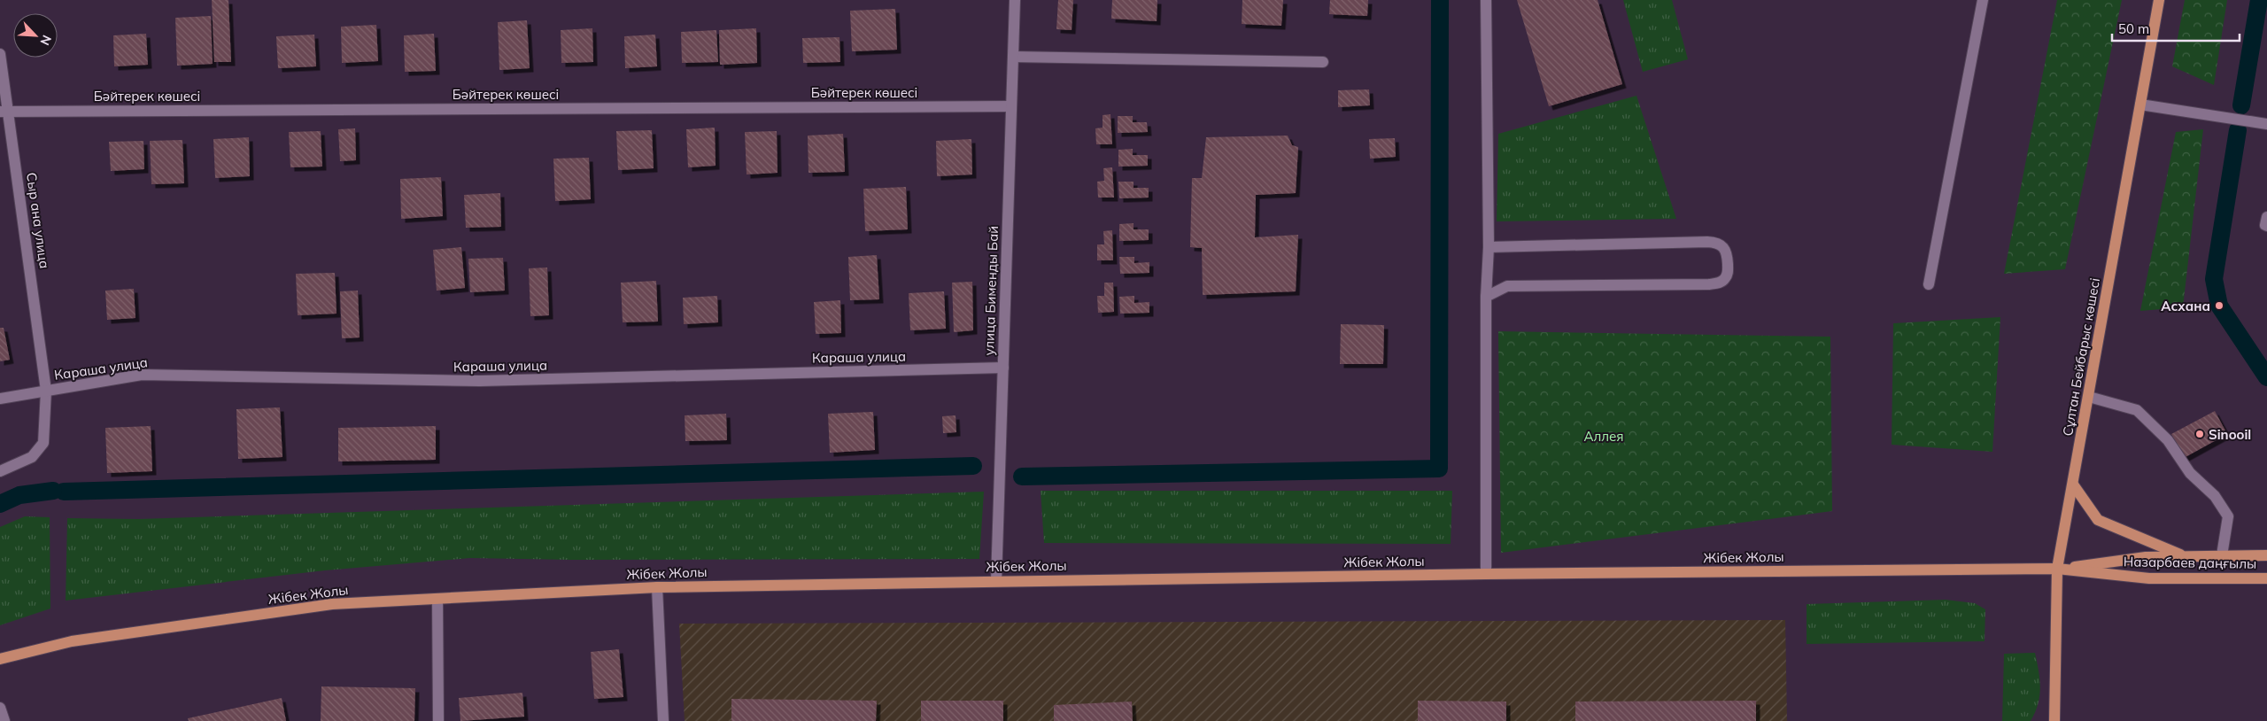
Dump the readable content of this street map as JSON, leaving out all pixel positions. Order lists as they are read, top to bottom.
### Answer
{
  "streets": {
    "main road": ["Сұлтан Бейбарыс көшесі", "Жібек Жолы", "Назарбаев даңғылы"],
    "street": [
      "Бәйтерек көшесі",
      "Сыр ана улица",
      "улица Бименды Бай",
      "Караша улица"
    ]
  },
  "crossings": [
    ["Бәйтерек көшесі", "Сыр ана улица"],
    ["Бәйтерек көшесі", "улица Бименды Бай"],
    ["Сыр ана улица", "Караша улица"],
    ["улица Бименды Бай", "Караша улица"],
    ["улица Бименды Бай", "Жібек Жолы"],
    ["Сұлтан Бейбарыс көшесі", "Жібек Жолы"],
    ["Сұлтан Бейбарыс көшесі", "Назарбаев даңғылы"],
    ["Жібек Жолы", "Назарбаев даңғылы"]
  ],
  "parks": ["Аллея"],
  "places": ["Асхана", "Sinooil"],
  "scale_bar": "50 m",
  "north": "bottom right"
}
